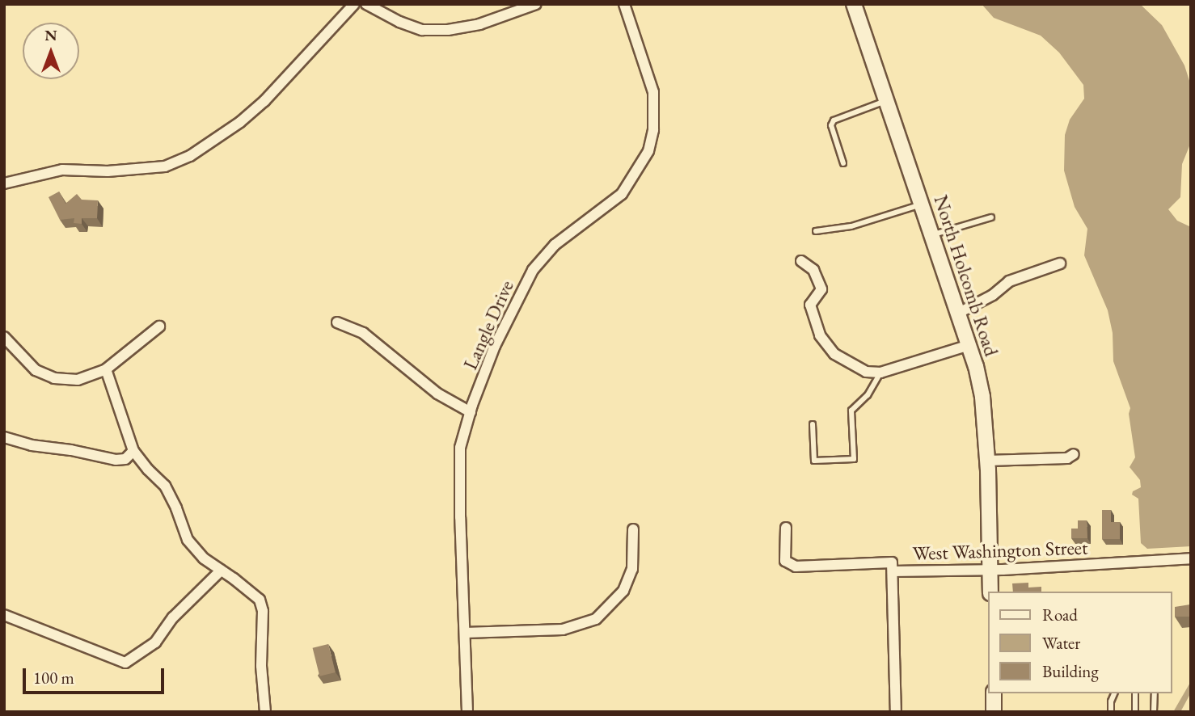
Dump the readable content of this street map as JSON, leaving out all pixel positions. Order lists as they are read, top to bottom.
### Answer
{
  "streets": {
    "street": ["North Holcomb Road", "Langle Drive", "West Washington Street"]
  },
  "crossings": [
    ["North Holcomb Road", "West Washington Street"]
  ],
  "legend": ["Road", "Water", "Building"],
  "scale_bar": "100 m",
  "north": "top"
}
